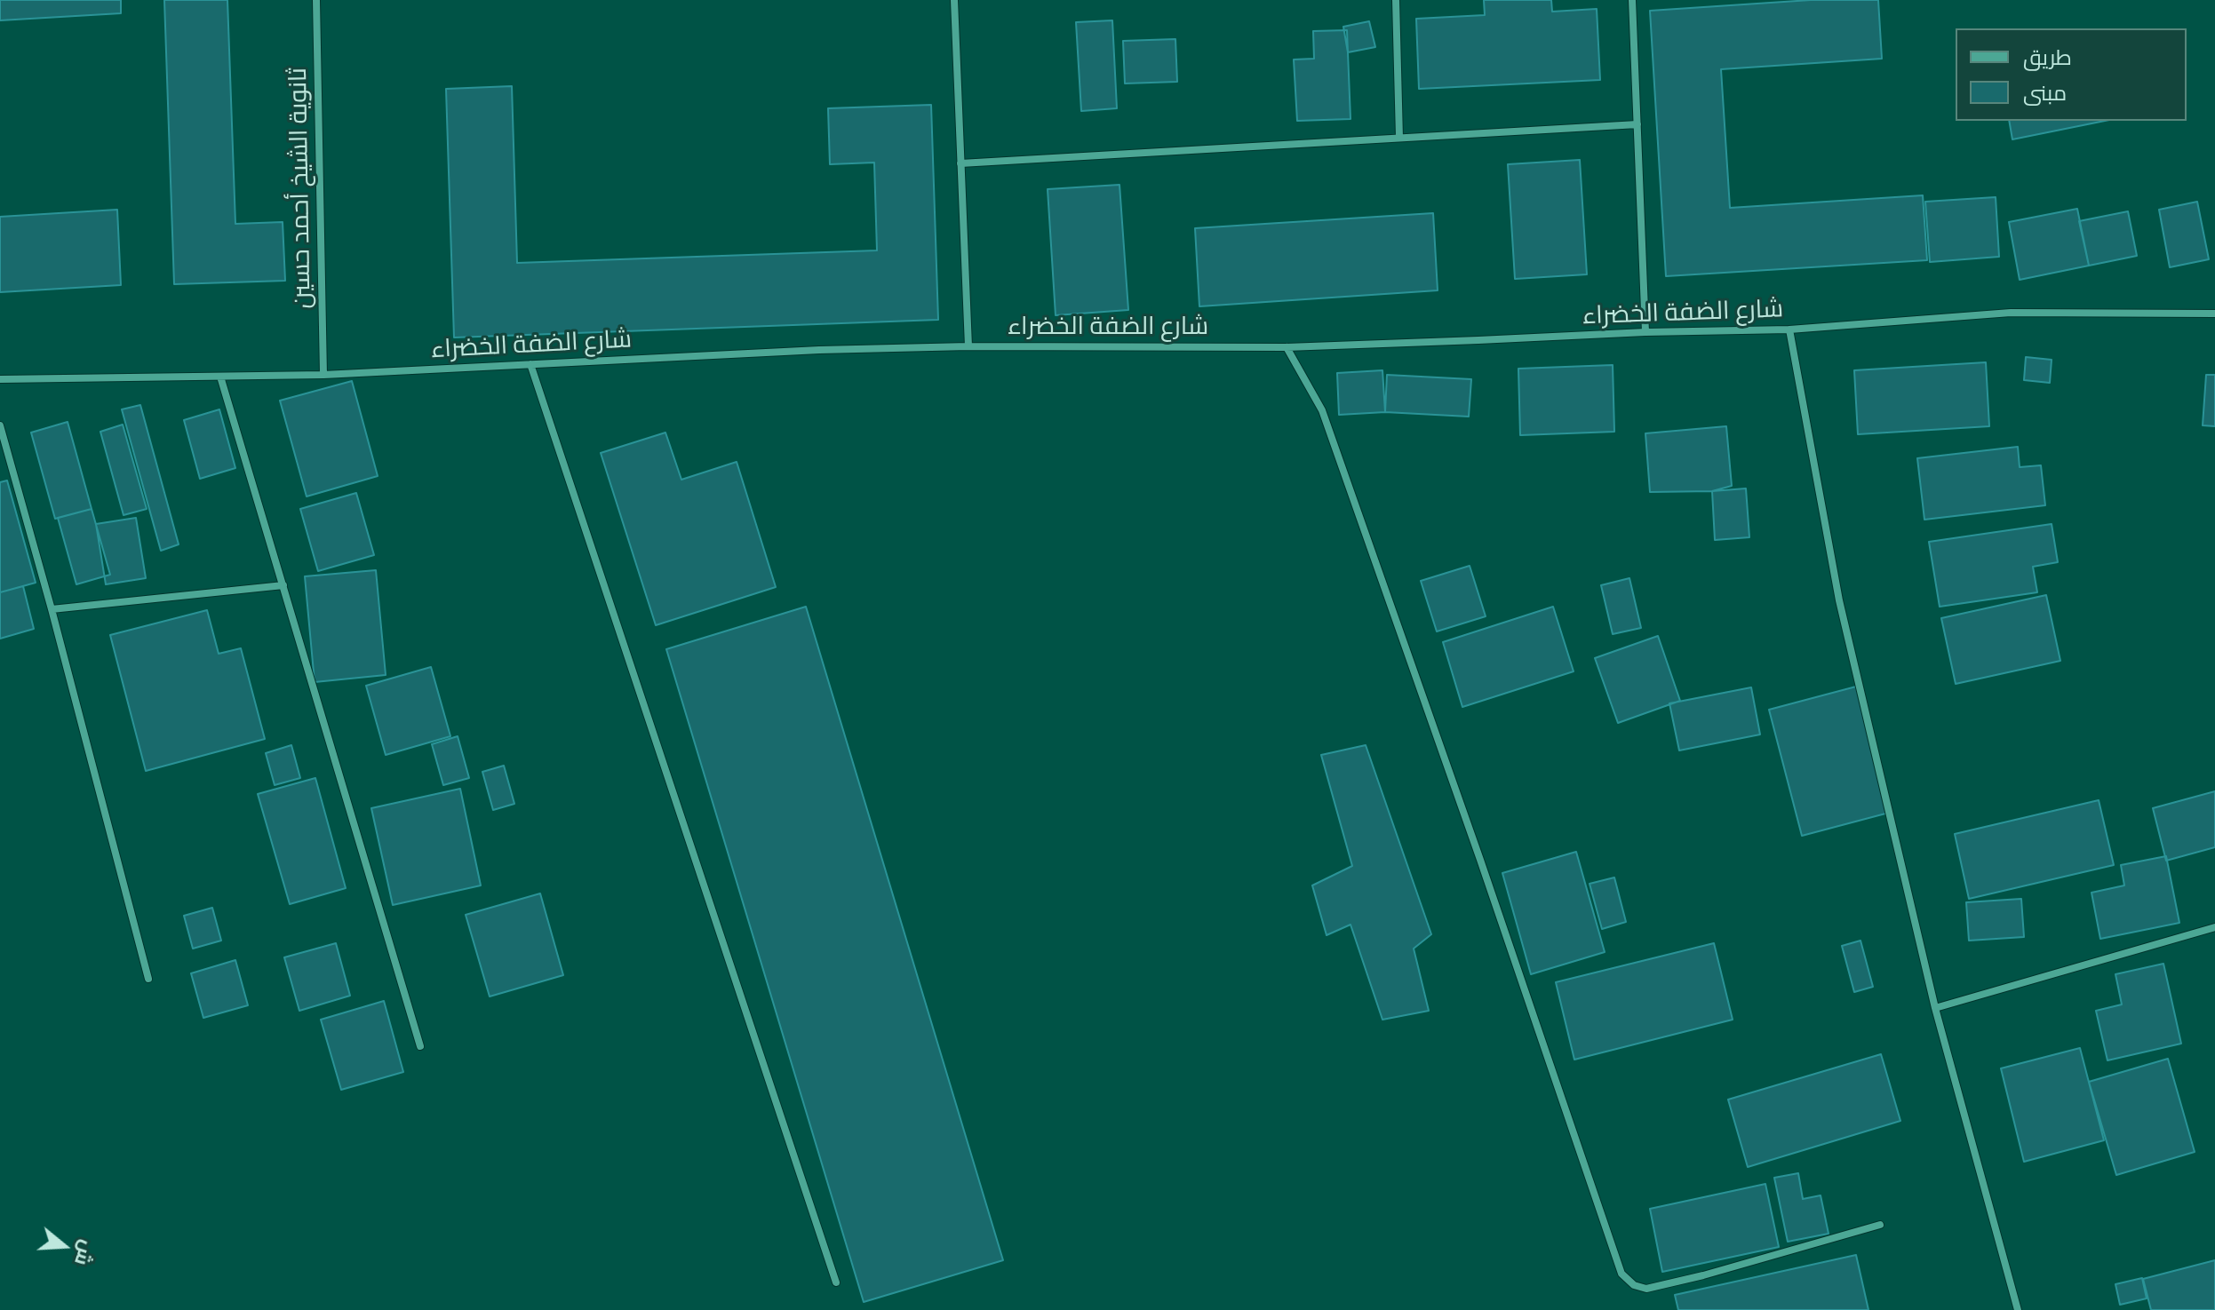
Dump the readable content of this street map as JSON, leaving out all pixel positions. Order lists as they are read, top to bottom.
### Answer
{
  "streets": {
    "street": ["ثانوية الشيخ أحمد حسين", "شارع الضفة الخضراء"]
  },
  "crossings": [
    ["ثانوية الشيخ أحمد حسين", "شارع الضفة الخضراء"]
  ],
  "legend": ["طريق", "مبنى"],
  "north": "right"
}
